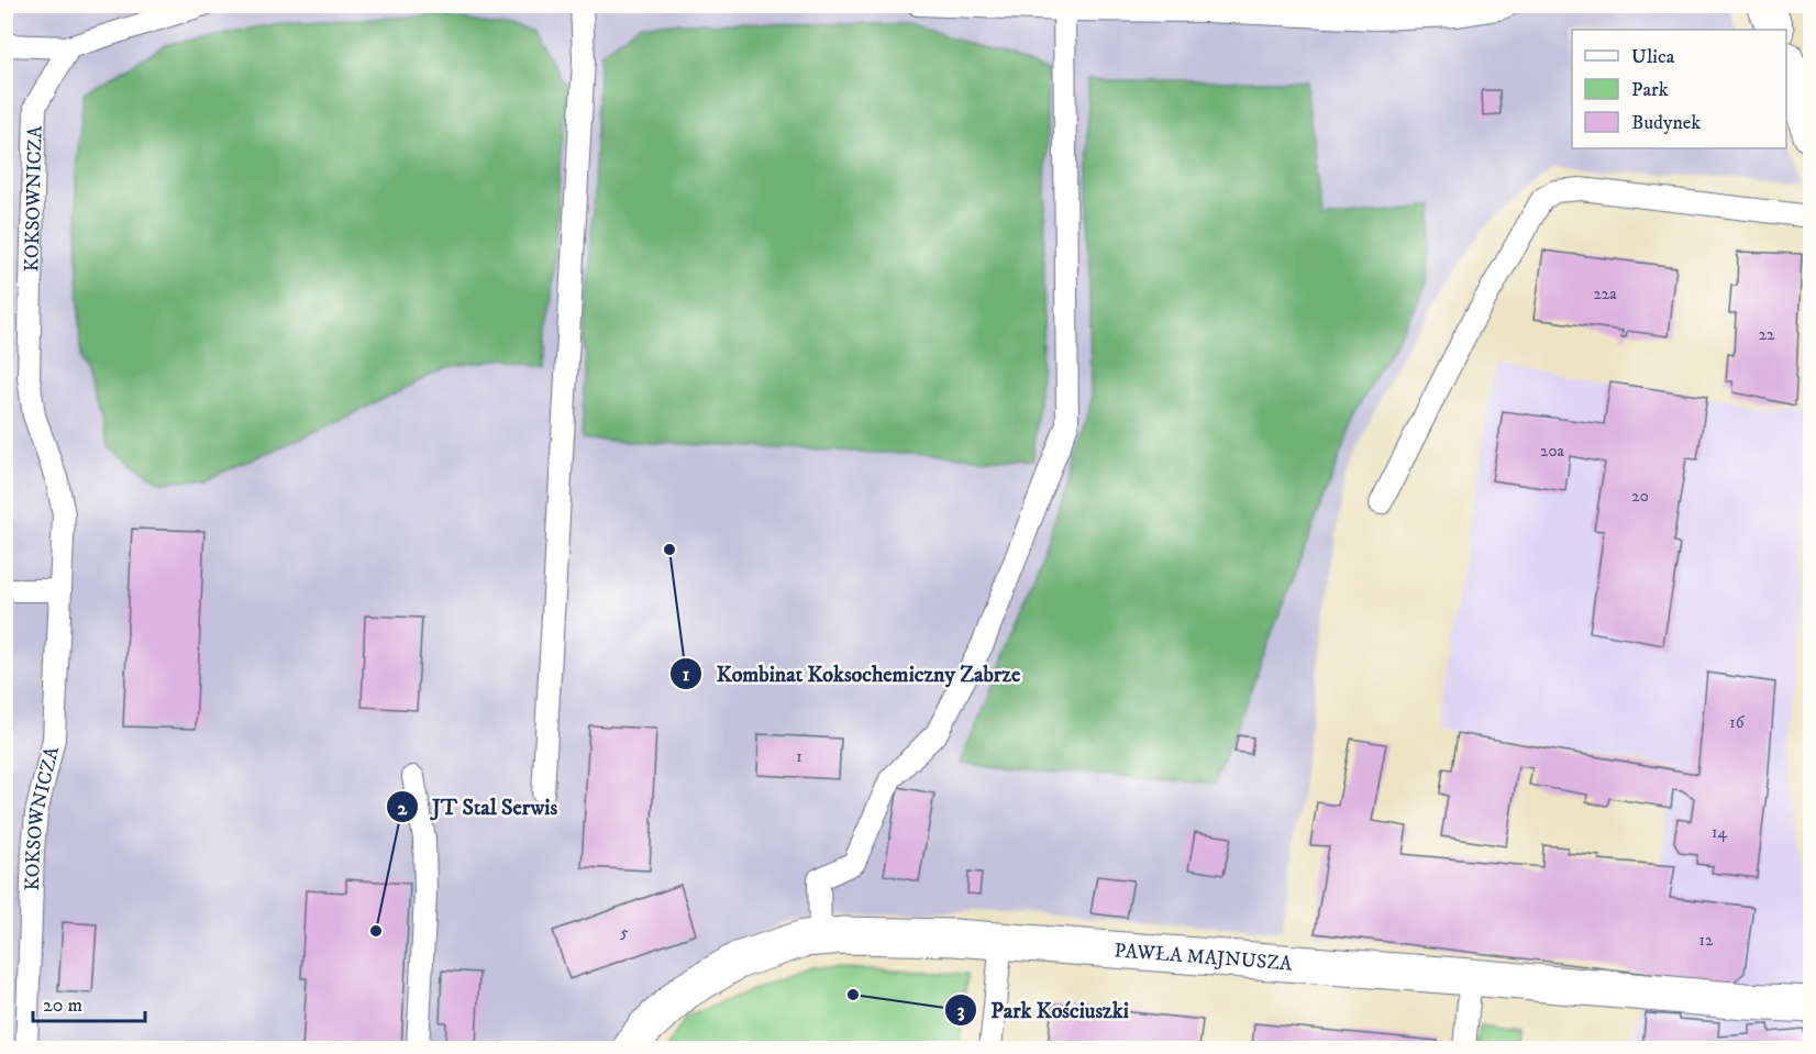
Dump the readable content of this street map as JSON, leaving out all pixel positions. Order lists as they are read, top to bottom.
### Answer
{
  "streets": {
    "street": ["PAWŁA MAJNUSZA"],
    "lane": ["KOKSOWNICZA"]
  },
  "places": ["Kombinat Koksochemiczny Zabrze", "JT Stal Serwis", "Park Kościuszki"],
  "house_numbers": [
    "22a",
    "22",
    "20a",
    "20",
    "16",
    "1",
    "14",
    "5",
    "12"
  ],
  "legend": ["Ulica", "Park", "Budynek"],
  "scale_bar": "20 m"
}
